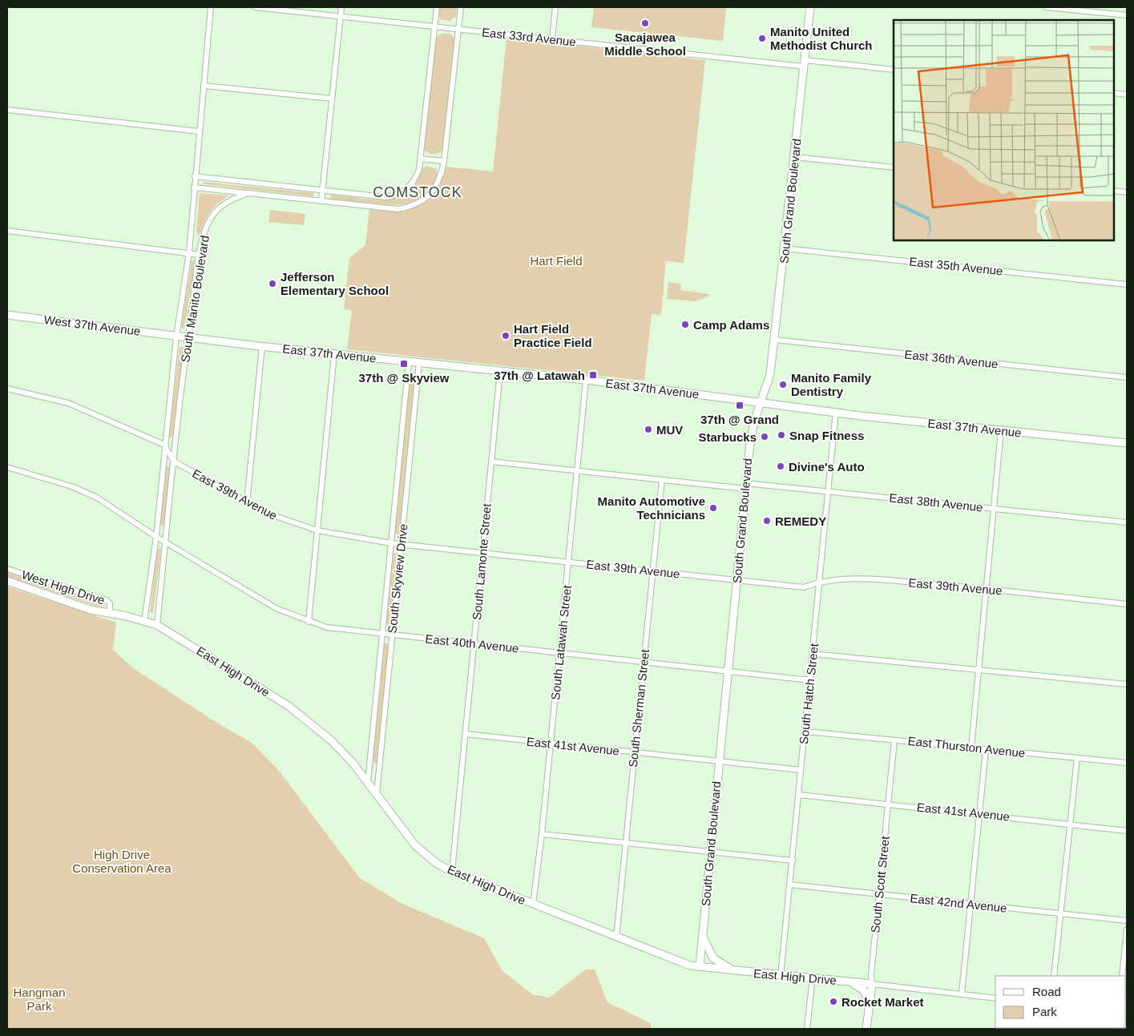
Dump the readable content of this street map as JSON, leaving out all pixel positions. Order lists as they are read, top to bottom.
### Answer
{
  "streets": {
    "main road": [
      "South Grand Boulevard",
      "West 37th Avenue",
      "East 37th Avenue",
      "West High Drive",
      "East High Drive",
      "South Scott Street"
    ],
    "street": [
      "East 33rd Avenue",
      "East 35th Avenue",
      "South Manito Boulevard",
      "East 36th Avenue",
      "East 39th Avenue",
      "East 38th Avenue",
      "South Lamonte Street",
      "South Skyview Drive",
      "South Latawah Street",
      "East 40th Avenue",
      "South Hatch Street",
      "South Sherman Street",
      "East 41st Avenue",
      "East Thurston Avenue",
      "East 42nd Avenue"
    ]
  },
  "crossings": [
    ["East 33rd Avenue", "South Grand Boulevard"],
    ["East 33rd Avenue", "South Manito Boulevard"],
    ["South Grand Boulevard", "East 35th Avenue"],
    ["South Grand Boulevard", "East 37th Avenue"],
    ["South Grand Boulevard", "East 36th Avenue"],
    ["South Grand Boulevard", "East 39th Avenue"],
    ["South Grand Boulevard", "East 38th Avenue"],
    ["South Grand Boulevard", "East 40th Avenue"],
    ["South Grand Boulevard", "East High Drive"],
    ["South Grand Boulevard", "East 41st Avenue"],
    ["South Manito Boulevard", "West 37th Avenue"],
    ["South Manito Boulevard", "East 37th Avenue"],
    ["South Manito Boulevard", "East 39th Avenue"],
    ["South Manito Boulevard", "West High Drive"],
    ["South Manito Boulevard", "East 40th Avenue"],
    ["South Manito Boulevard", "East High Drive"],
    ["West 37th Avenue", "East 37th Avenue"],
    ["East 37th Avenue", "South Lamonte Street"],
    ["East 37th Avenue", "South Skyview Drive"],
    ["East 37th Avenue", "South Latawah Street"],
    ["East 37th Avenue", "South Hatch Street"],
    ["East 39th Avenue", "South Lamonte Street"],
    ["East 39th Avenue", "South Skyview Drive"],
    ["East 39th Avenue", "South Latawah Street"],
    ["East 39th Avenue", "South Hatch Street"],
    ["East 39th Avenue", "South Sherman Street"],
    ["East 38th Avenue", "South Lamonte Street"],
    ["East 38th Avenue", "South Latawah Street"],
    ["East 38th Avenue", "South Hatch Street"],
    ["East 38th Avenue", "South Sherman Street"],
    ["South Lamonte Street", "East 40th Avenue"],
    ["South Lamonte Street", "East High Drive"],
    ["South Lamonte Street", "East 41st Avenue"],
    ["South Skyview Drive", "East 40th Avenue"],
    ["South Skyview Drive", "East High Drive"],
    ["West High Drive", "East High Drive"],
    ["South Latawah Street", "East 40th Avenue"],
    ["South Latawah Street", "East High Drive"],
    ["South Latawah Street", "East 41st Avenue"],
    ["East 40th Avenue", "South Hatch Street"],
    ["East 40th Avenue", "South Sherman Street"],
    ["East High Drive", "South Hatch Street"],
    ["East High Drive", "South Sherman Street"],
    ["East High Drive", "South Scott Street"],
    ["South Hatch Street", "East 41st Avenue"],
    ["South Hatch Street", "East Thurston Avenue"],
    ["South Hatch Street", "East 42nd Avenue"],
    ["South Sherman Street", "East 41st Avenue"],
    ["East 41st Avenue", "South Scott Street"],
    ["East Thurston Avenue", "South Scott Street"],
    ["South Scott Street", "East 42nd Avenue"]
  ],
  "districts": ["COMSTOCK"],
  "parks": ["Hart Field", "High Drive Conservation Area", "Hangman Park"],
  "places": {
    "other": [
      "Sacajawea Middle School",
      "Manito United Methodist Church",
      "Jefferson Elementary School",
      "Camp Adams",
      "Hart Field Practice Field",
      "Manito Family Dentistry",
      "MUV",
      "Snap Fitness",
      "Starbucks",
      "Divine's Auto",
      "Manito Automotive Technicians",
      "REMEDY",
      "Rocket Market"
    ],
    "transit": ["37th @ Skyview", "37th @ Latawah", "37th @ Grand"]
  },
  "legend": ["Road", "Park"]
}
